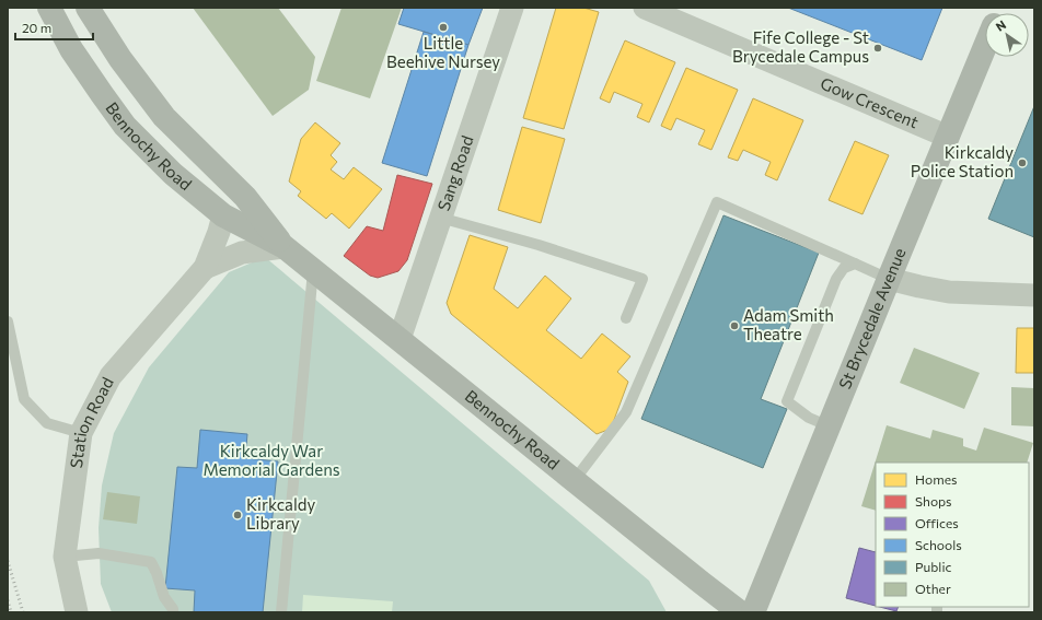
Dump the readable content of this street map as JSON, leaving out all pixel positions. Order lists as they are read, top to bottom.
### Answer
{
  "streets": {
    "main road": ["Bennochy Road", "St Brycedale Avenue"],
    "street": ["Gow Crescent", "Sang Road", "Station Road"]
  },
  "crossings": [
    ["Gow Crescent", "St Brycedale Avenue"],
    ["Bennochy Road", "Sang Road"],
    ["Bennochy Road", "Station Road"]
  ],
  "parks": ["Kirkcaldy War Memorial Gardens"],
  "places": [
    "Little Beehive Nursey",
    "Fife College - St Brycedale Campus",
    "Kirkcaldy Police Station",
    "Adam Smith Theatre",
    "Kirkcaldy Library"
  ],
  "legend": [
    "Homes",
    "Shops",
    "Offices",
    "Schools",
    "Public",
    "Other"
  ],
  "scale_bar": "20 m",
  "north": "top left"
}
